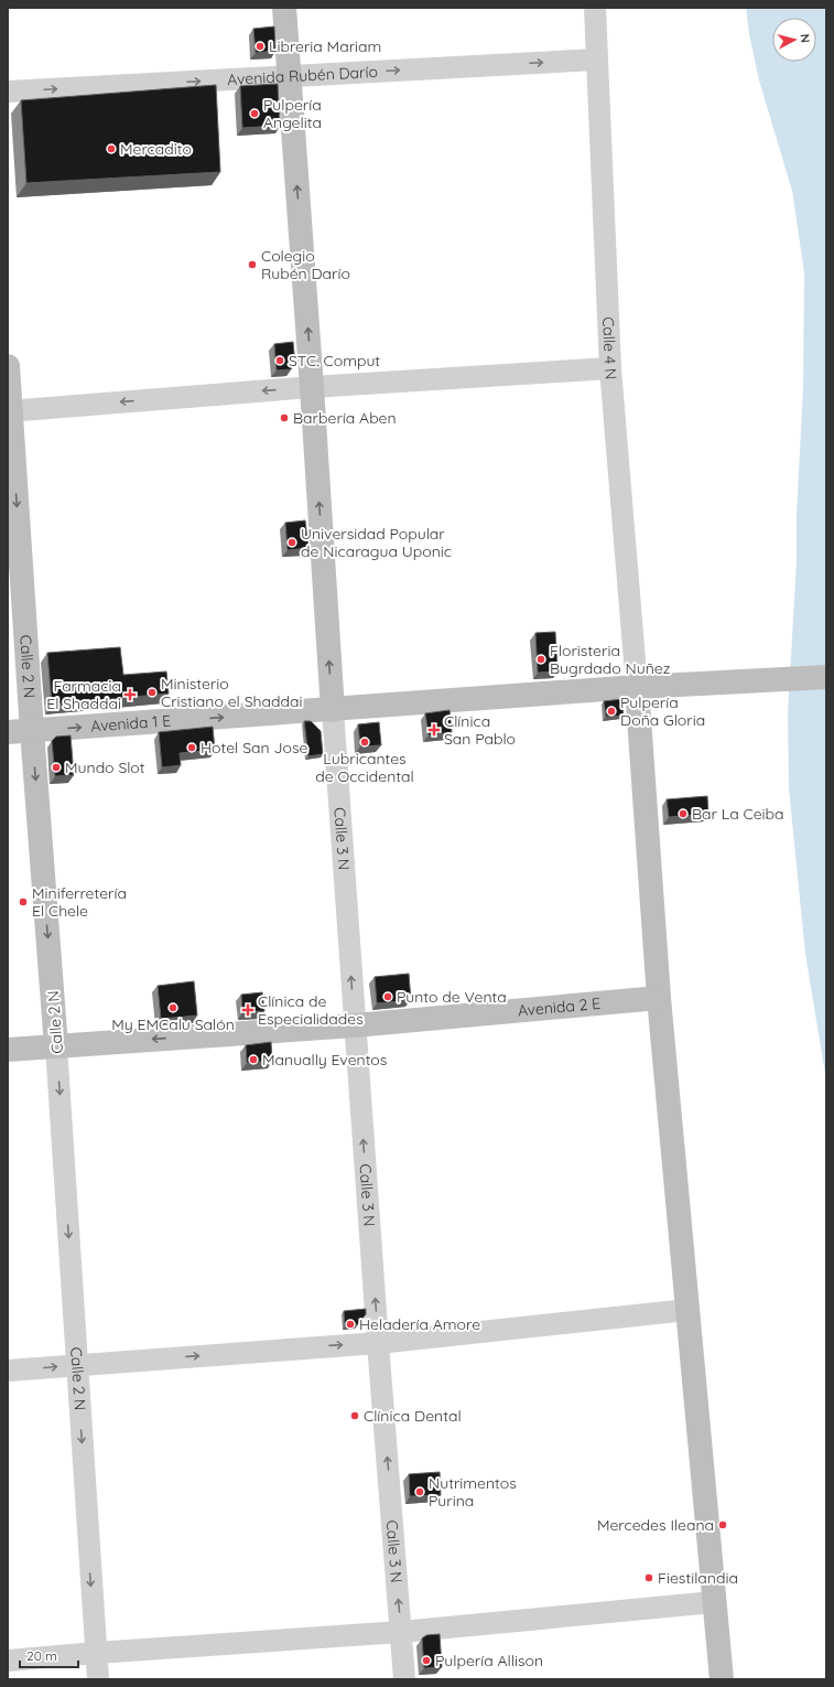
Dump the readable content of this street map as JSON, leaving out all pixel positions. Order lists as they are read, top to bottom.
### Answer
{
  "streets": {
    "street": [
      "Avenida Rubén Darío",
      "Calle 4 N",
      "Calle 2 N",
      "Avenida 1 E",
      "Calle 3 N",
      "Avenida 2 E"
    ]
  },
  "crossings": [
    ["Avenida Rubén Darío", "Calle 4 N"],
    ["Calle 4 N", "Avenida 1 E"],
    ["Calle 2 N", "Avenida 1 E"],
    ["Calle 2 N", "Avenida 2 E"],
    ["Avenida 1 E", "Calle 3 N"],
    ["Calle 3 N", "Avenida 2 E"]
  ],
  "one_way": [
    "Avenida Rubén Darío",
    "Calle 2 N",
    "Avenida 1 E",
    "Calle 3 N",
    "Avenida 2 E"
  ],
  "places": {
    "other": [
      "Libreria Mariam",
      "Pulpería Angelita",
      "Mercadito",
      "Colegio Rubén Darío",
      "STC. Comput",
      "Barbería Aben",
      "Universidad Popular de Nicaragua Uponic",
      "Floristeria Bugrdado Nuñez",
      "Ministerio Cristiano el Shaddai",
      "Pulpería Doña Gloria",
      "Lubricantes de Occidental",
      "Hotel San Jose",
      "Mundo Slot",
      "Bar La Ceiba",
      "Miniferretería El Chele",
      "Punto de Venta",
      "My EMCalu Salón",
      "Manually Eventos",
      "Heladería Amore",
      "Clínica Dental",
      "Nutrimentos Purina",
      "Mercedes Ileana",
      "Fiestilandia",
      "Pulpería Allison"
    ],
    "health": ["Farmacia El Shaddai", "Clínica San Pablo", "Clínica de Especialidades"]
  },
  "scale_bar": "20 m",
  "north": "right"
}
